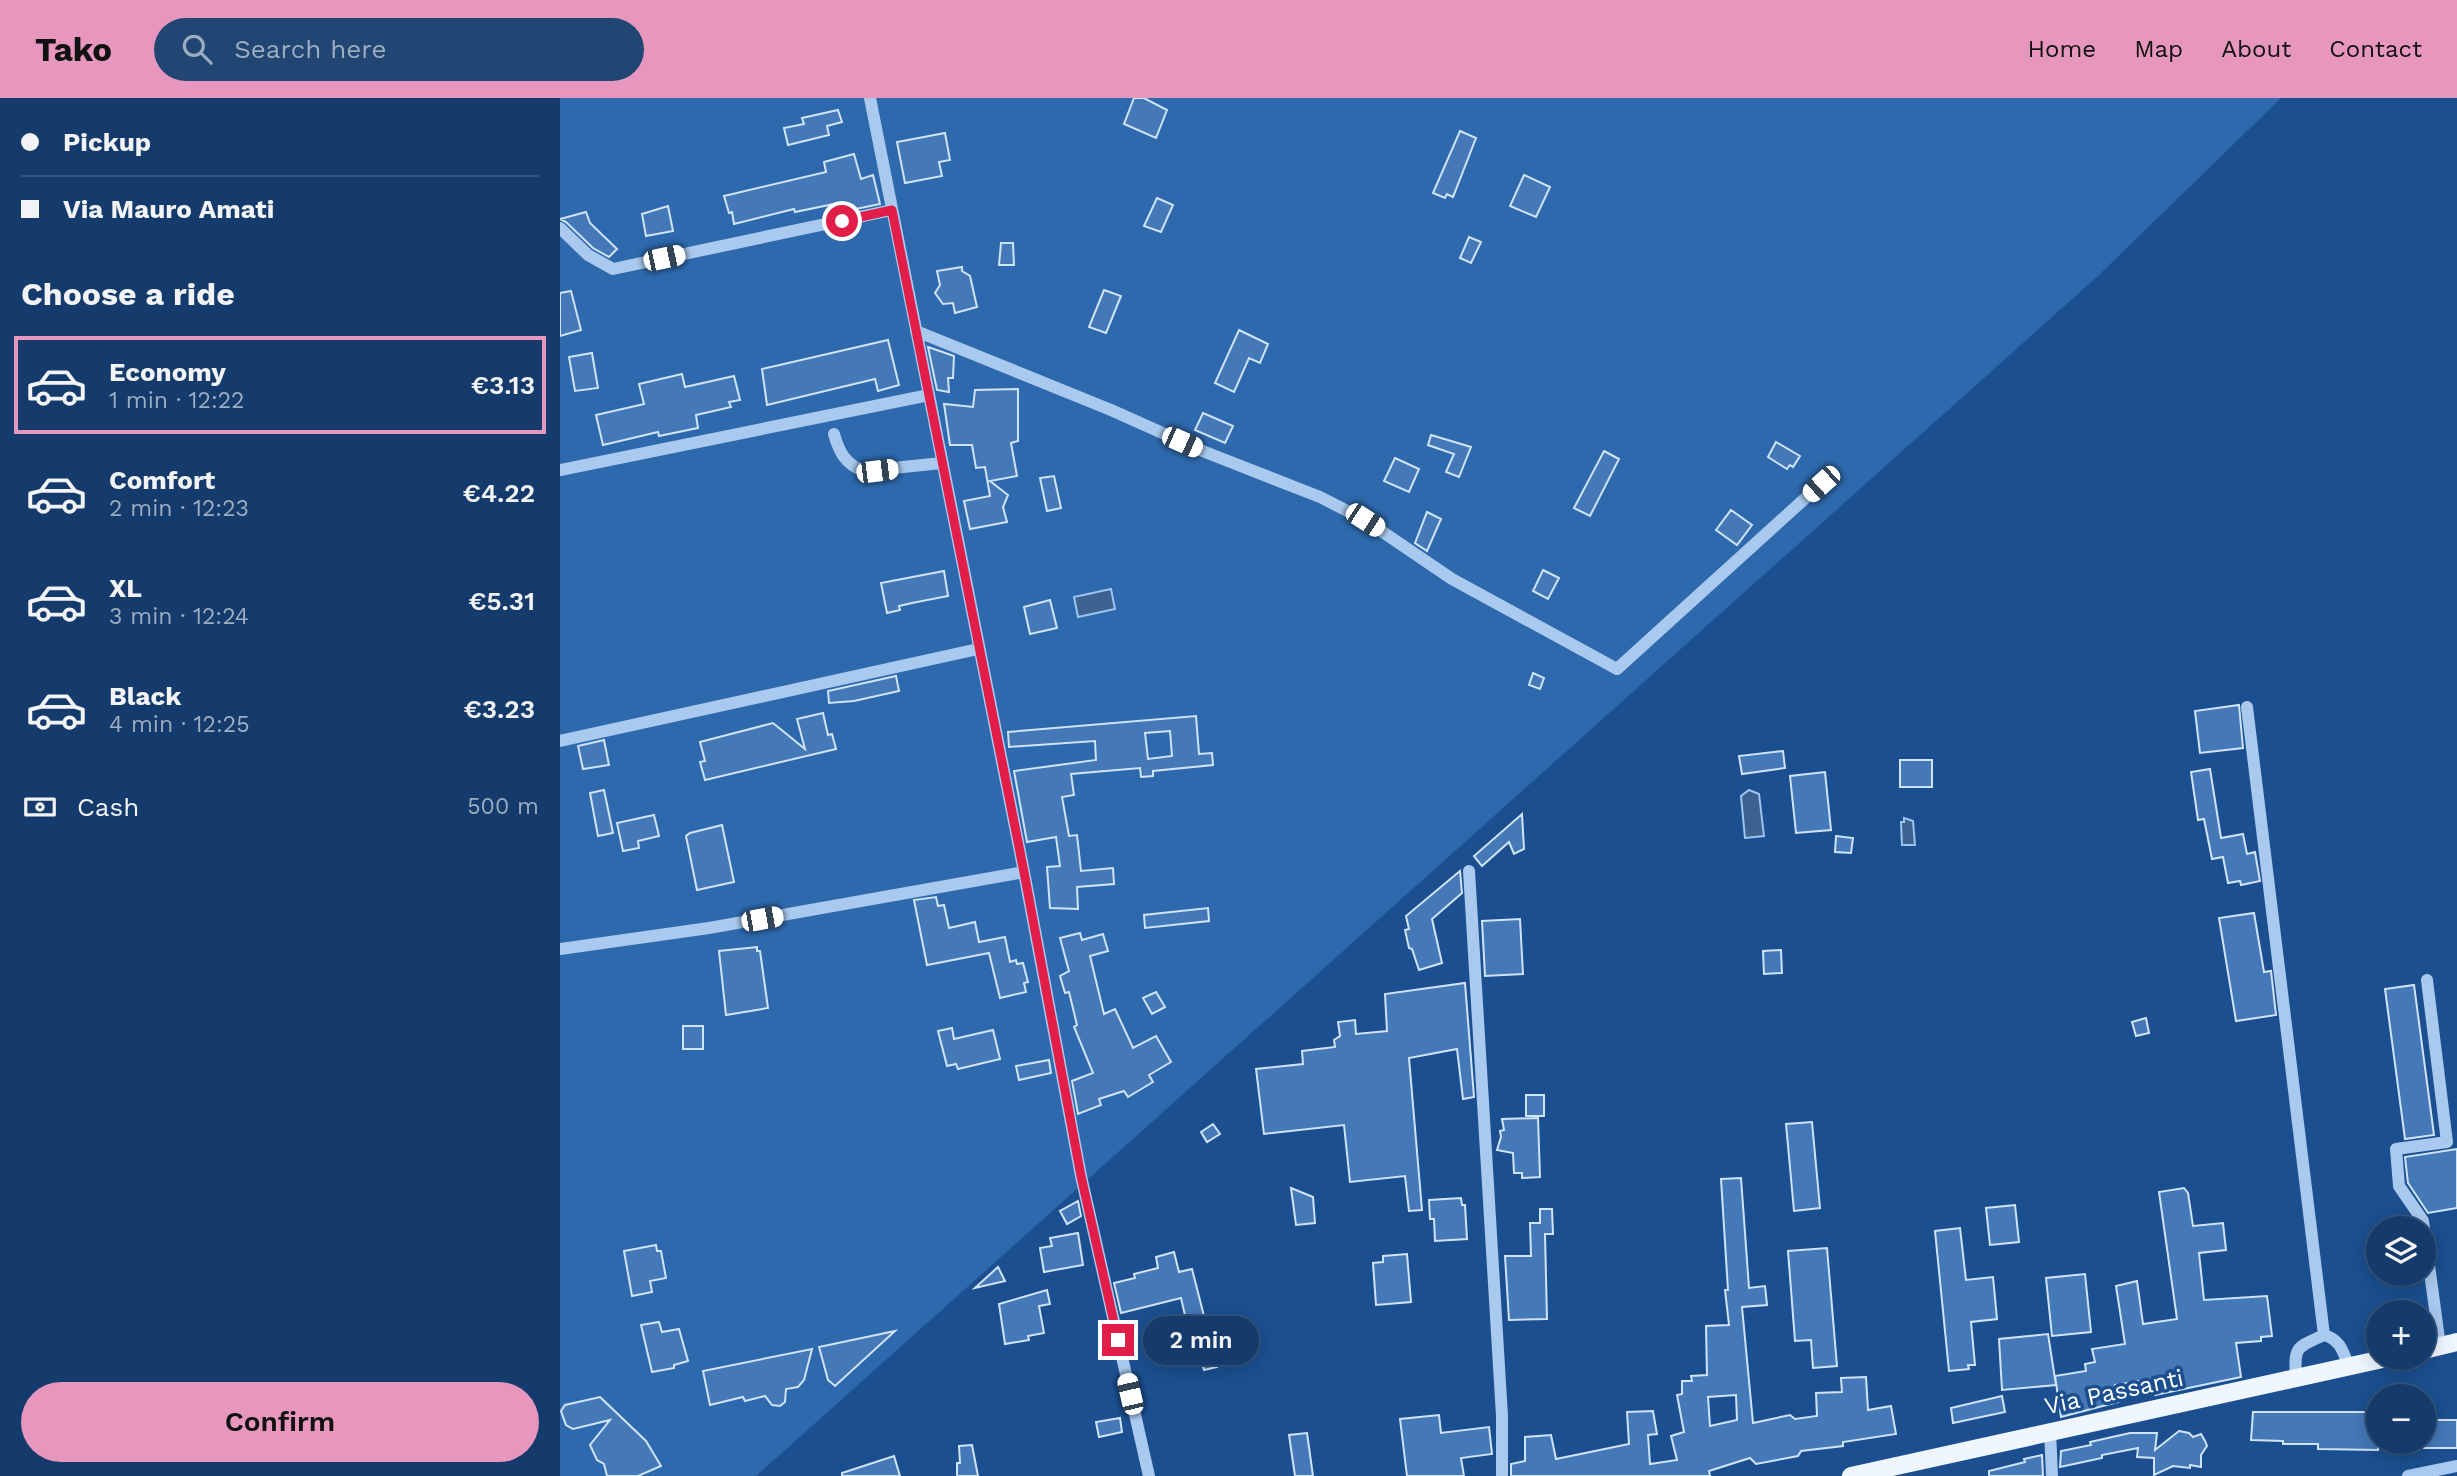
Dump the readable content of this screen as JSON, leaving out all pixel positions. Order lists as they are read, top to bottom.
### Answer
{
  "streets": {
    "main road": ["Via Passanti"]
  },
  "page": {
    "header": "Tako",
    "search": "Search here",
    "nav": [
      "Home",
      "Map",
      "About",
      "Contact"
    ],
    "banner": ["Pickup", "Via Mauro Amati"],
    "heading": "Choose a ride",
    "list": [
      {
        "name": "Economy",
        "note": "1 min · 12:22",
        "value": "€3.13"
      },
      {
        "name": "Comfort",
        "note": "2 min · 12:23",
        "value": "€4.22"
      },
      {
        "name": "XL",
        "note": "3 min · 12:24",
        "value": "€5.31"
      },
      {
        "name": "Black",
        "note": "4 min · 12:25",
        "value": "€3.23"
      }
    ],
    "pay": ["Cash", "500 m"],
    "map_buttons": ["+", "−"],
    "bubble": "2 min",
    "buttons": "Confirm"
  }
}
